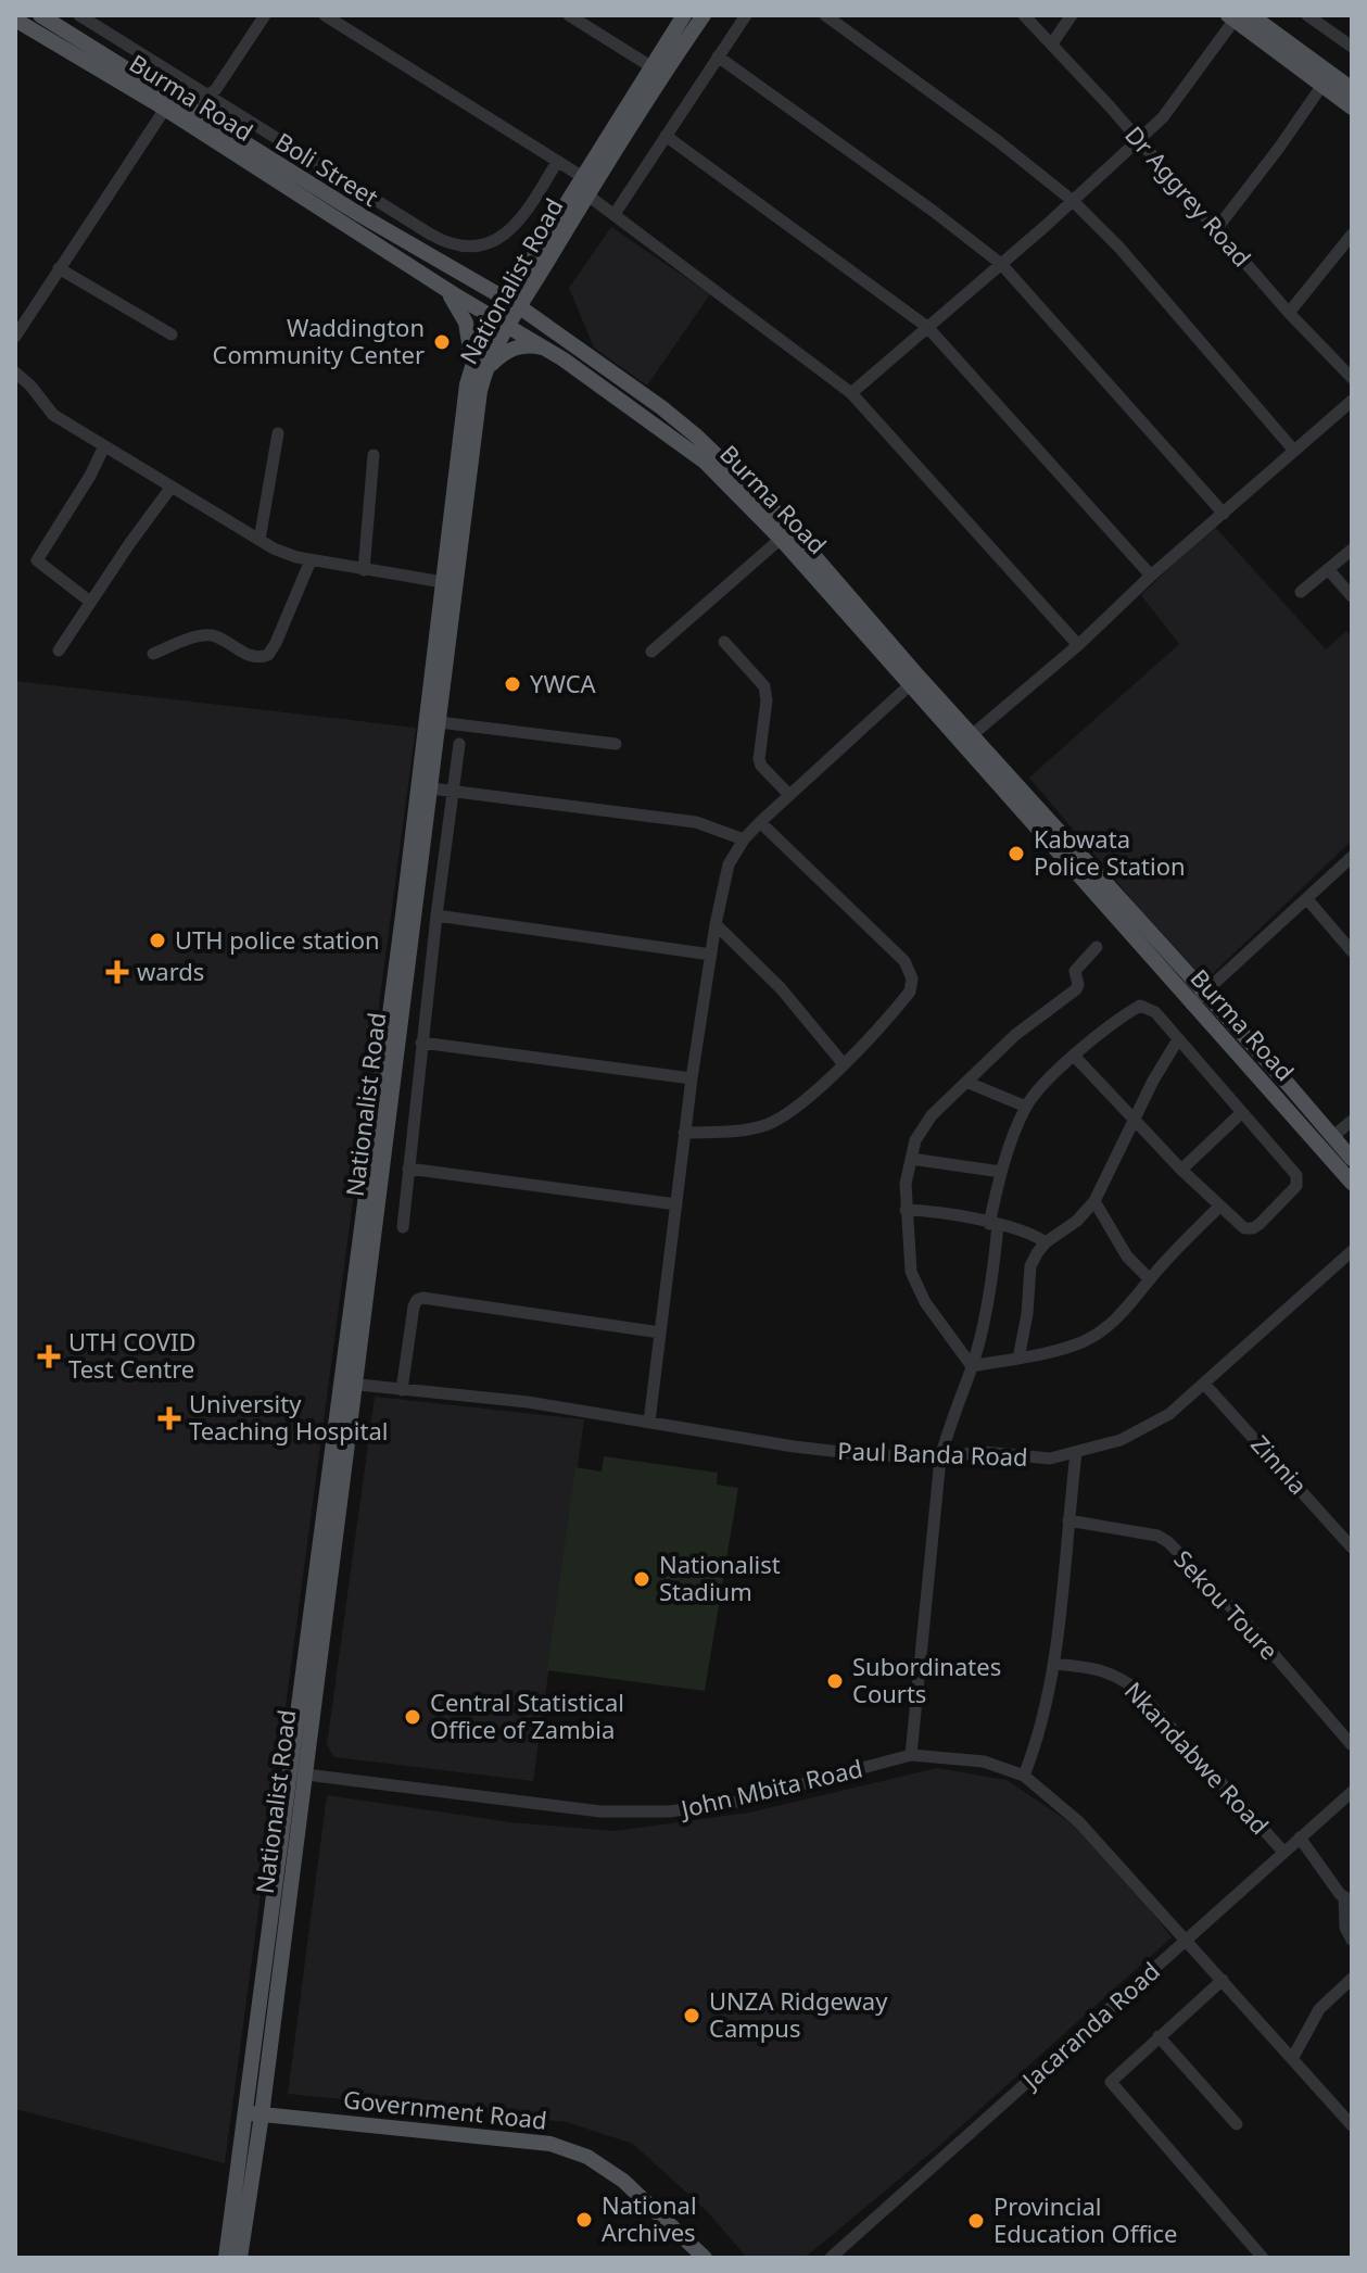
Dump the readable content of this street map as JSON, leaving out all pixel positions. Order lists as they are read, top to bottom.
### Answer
{
  "streets": {
    "main road": ["Burma Road", "Nationalist Road", "Government Road"],
    "street": [
      "Boli Street",
      "Dr Aggrey Road",
      "Paul Banda Road",
      "Zinnia",
      "Sekou Toure",
      "Nkandabwe Road",
      "John Mbita Road",
      "Jacaranda Road"
    ]
  },
  "crossings": [
    ["Burma Road", "Nationalist Road"],
    ["Nationalist Road", "Paul Banda Road"],
    ["Nationalist Road", "John Mbita Road"],
    ["Nationalist Road", "Government Road"],
    ["Paul Banda Road", "Zinnia"],
    ["Nkandabwe Road", "Jacaranda Road"],
    ["John Mbita Road", "Jacaranda Road"]
  ],
  "places": {
    "other": [
      "Waddington Community Center",
      "YWCA",
      "Kabwata Police Station",
      "UTH police station",
      "Nationalist Stadium",
      "Subordinates Courts",
      "Central Statistical Office of Zambia",
      "UNZA Ridgeway Campus",
      "National Archives",
      "Provincial Education Office"
    ],
    "health": ["wards", "UTH COVID Test Centre", "University Teaching Hospital"]
  }
}
